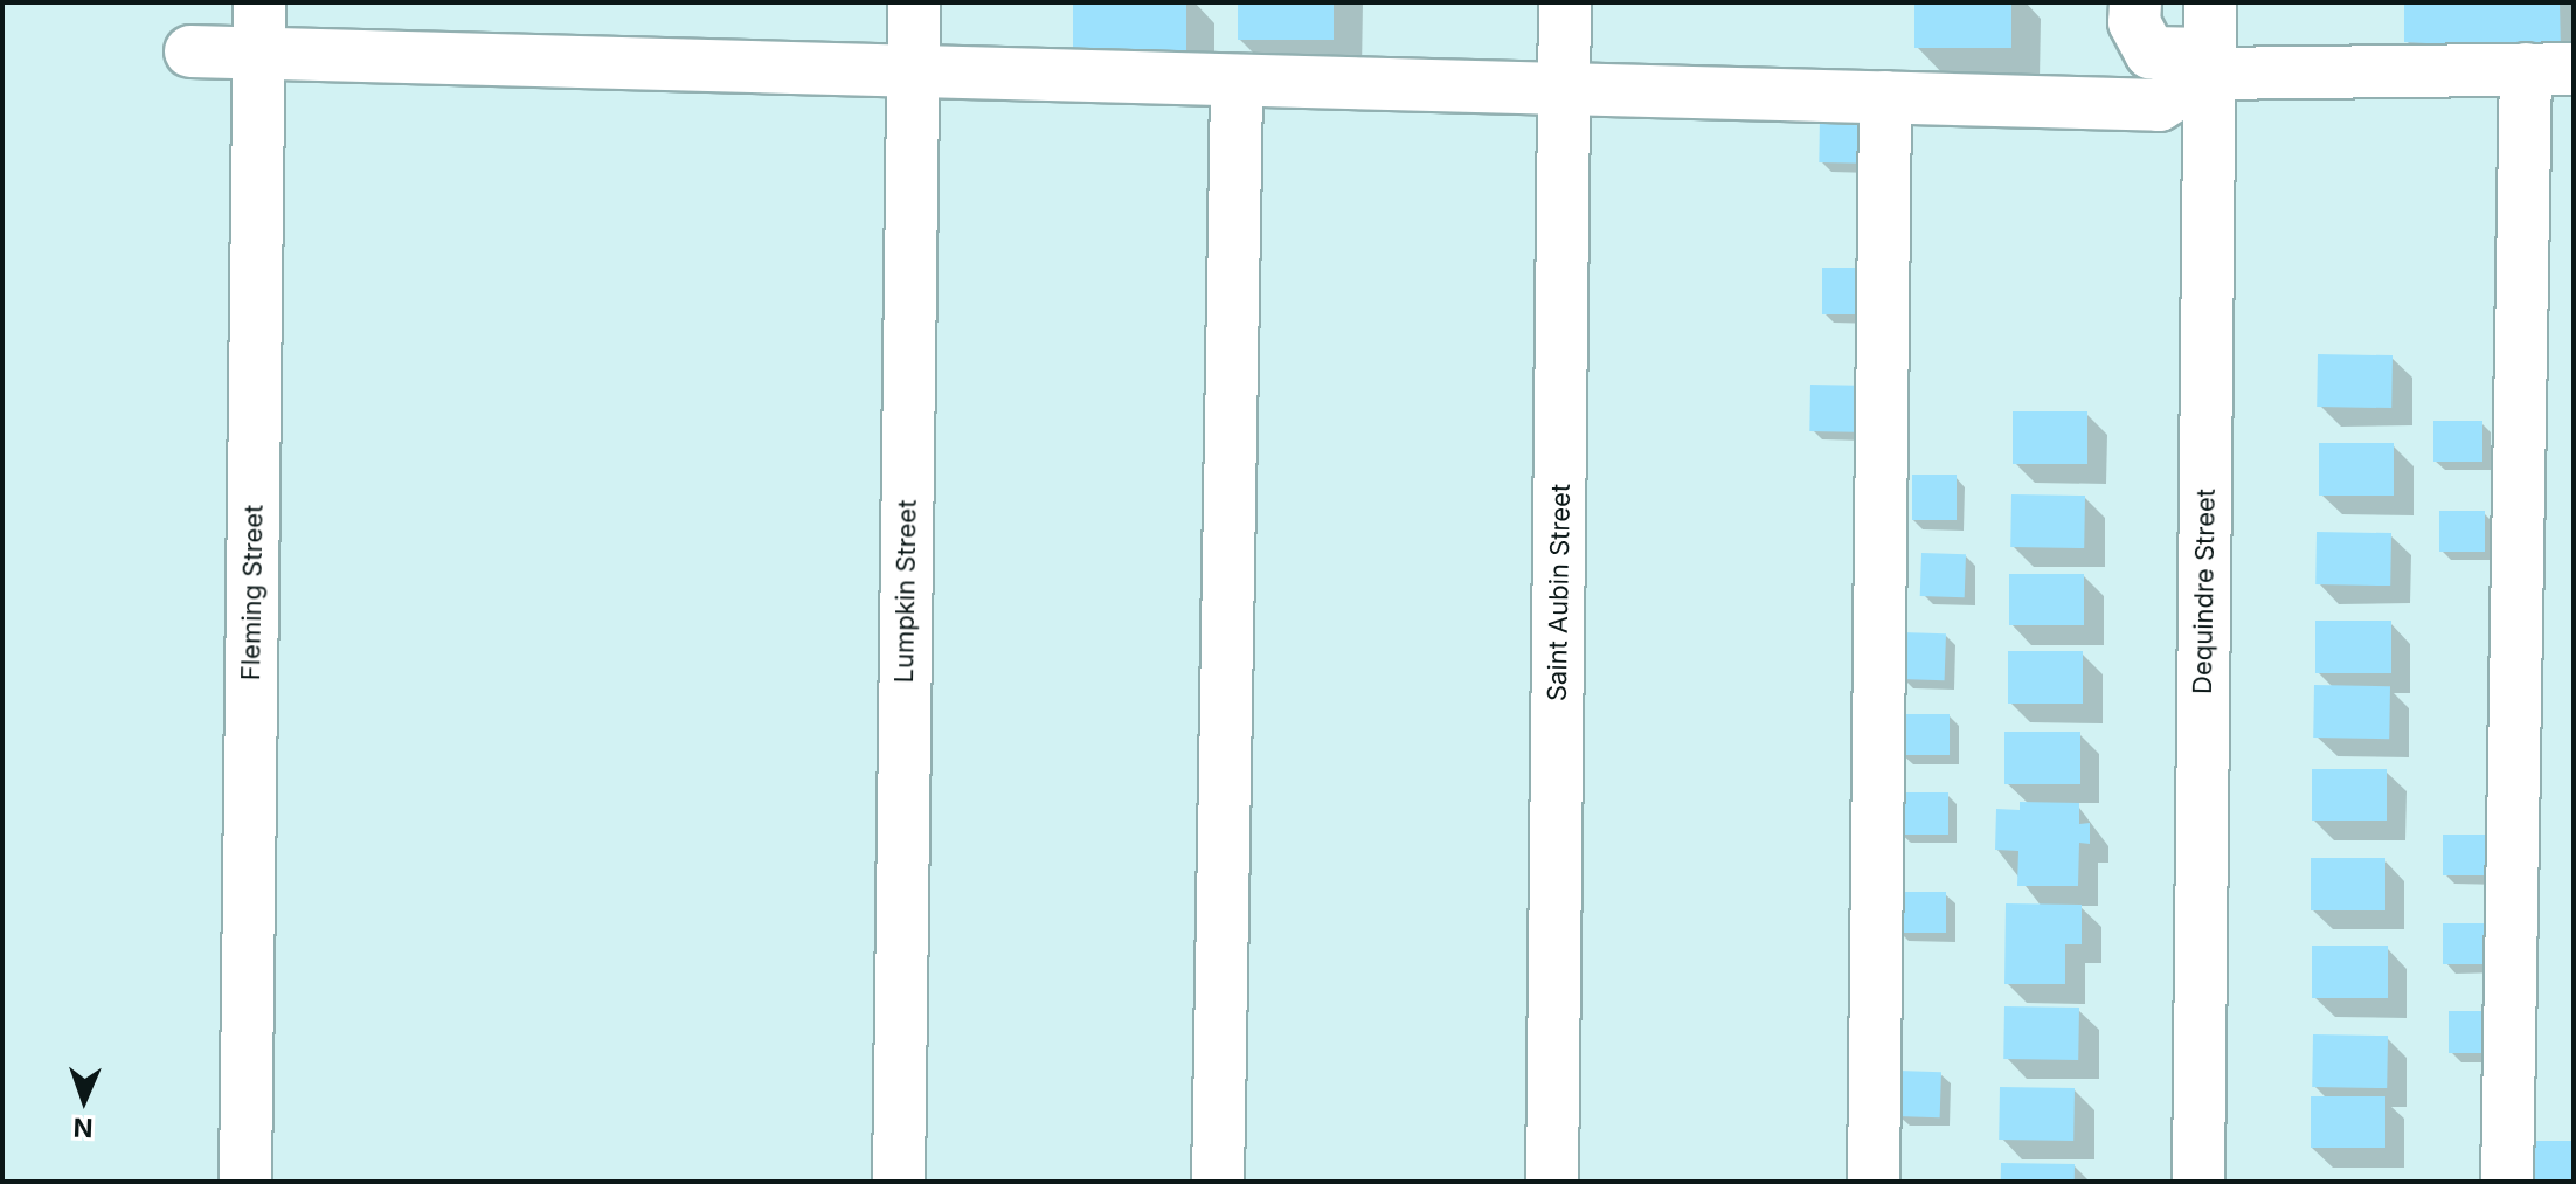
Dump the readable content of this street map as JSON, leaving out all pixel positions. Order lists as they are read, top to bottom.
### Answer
{
  "streets": {
    "street": [
      "Lumpkin Street",
      "Dequindre Street",
      "Fleming Street",
      "Saint Aubin Street"
    ]
  },
  "north": "bottom"
}
